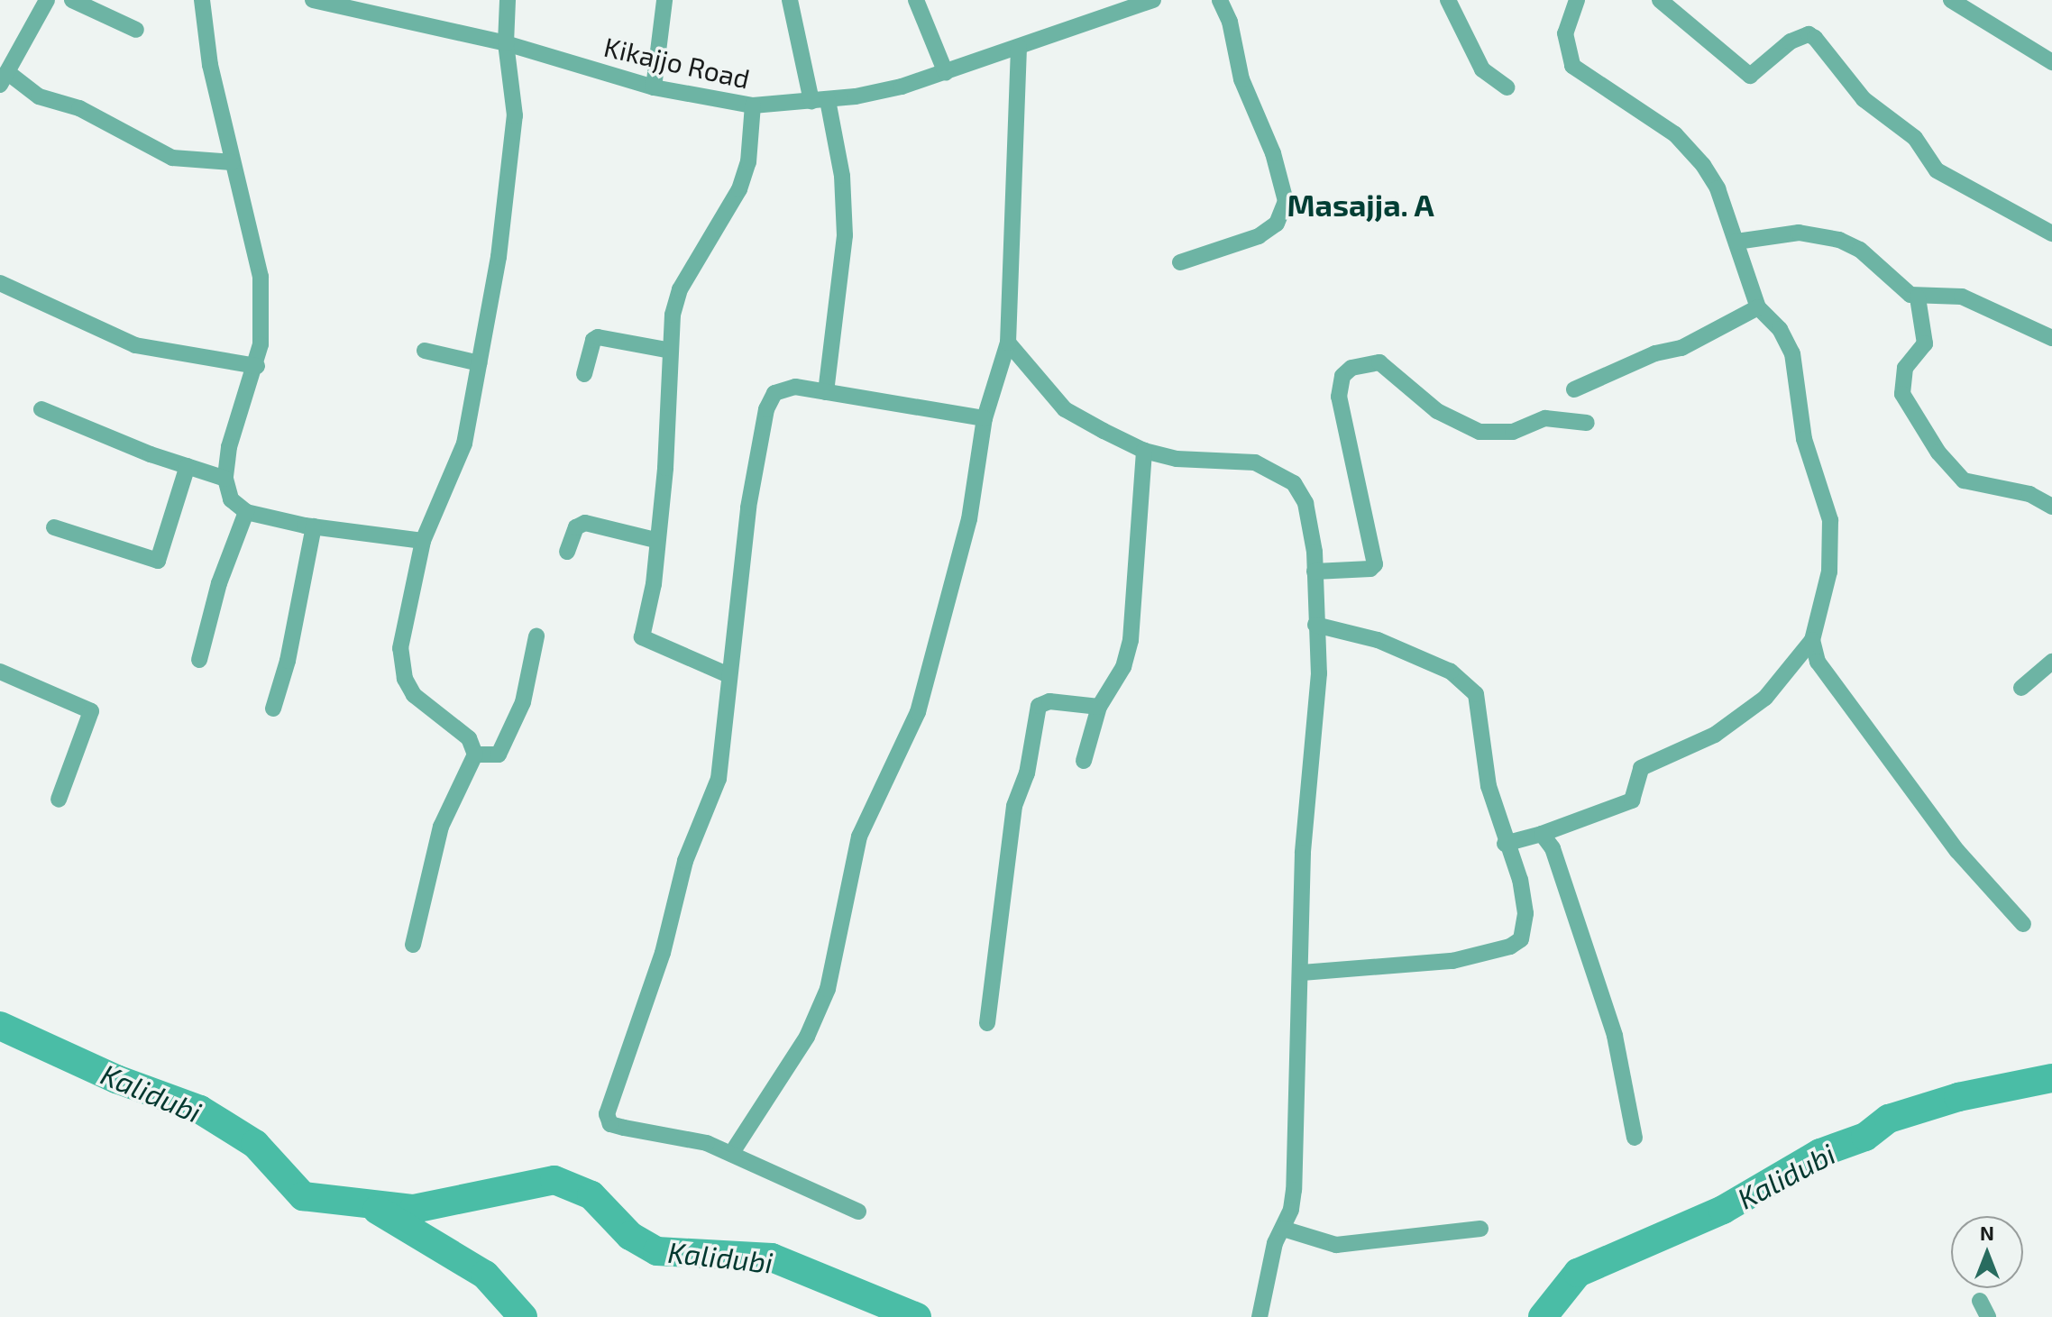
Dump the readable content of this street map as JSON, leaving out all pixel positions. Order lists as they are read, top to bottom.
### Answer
{
  "streets": {
    "street": ["Kikajjo Road"]
  },
  "districts": ["Masajja. A"],
  "water": ["Kalidubi"],
  "north": "top"
}
